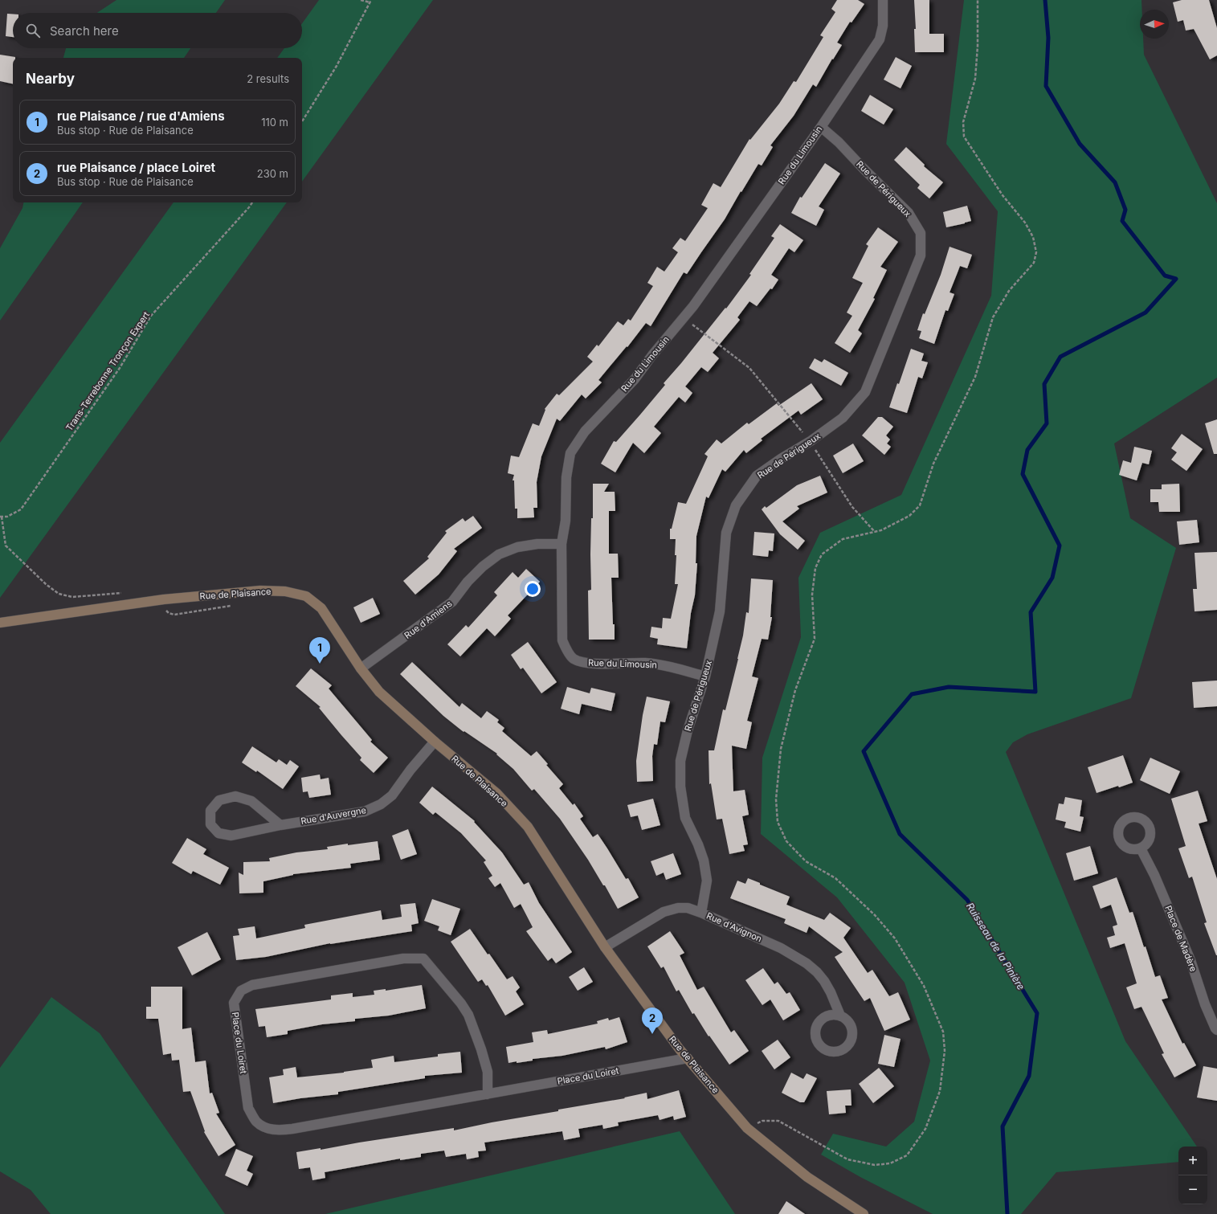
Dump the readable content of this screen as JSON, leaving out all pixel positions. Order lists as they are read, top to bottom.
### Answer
{
  "streets": {
    "street": [
      "Rue du Limousin",
      "Rue de Périgueux",
      "Rue de Plaisance",
      "Rue d'Amiens",
      "Rue d'Auvergne",
      "Rue d'Avignon",
      "Place de Madère",
      "Place du Loiret"
    ],
    "path": ["Trans-Terrebonne Tronçon Expert"]
  },
  "crossings": [
    ["Rue du Limousin", "Rue de Périgueux"],
    ["Rue du Limousin", "Rue d'Amiens"],
    ["Rue de Périgueux", "Rue d'Avignon"],
    ["Rue de Plaisance", "Rue d'Amiens"],
    ["Rue de Plaisance", "Rue d'Auvergne"],
    ["Rue de Plaisance", "Rue d'Avignon"],
    ["Rue de Plaisance", "Place du Loiret"]
  ],
  "water": ["Ruisseau de la Pinière"],
  "north": "right",
  "page": {
    "search": "Search here",
    "heading": ["Nearby", "2 results"],
    "list": [
      {
        "mark": "1",
        "name": "rue Plaisance / rue d'Amiens",
        "note": "Bus stop · Rue de Plaisance",
        "value": "110 m"
      },
      {
        "mark": "2",
        "name": "rue Plaisance / place Loiret",
        "note": "Bus stop · Rue de Plaisance",
        "value": "230 m"
      }
    ],
    "pins": ["1", "2"],
    "map_buttons": ["+", "−"]
  }
}
